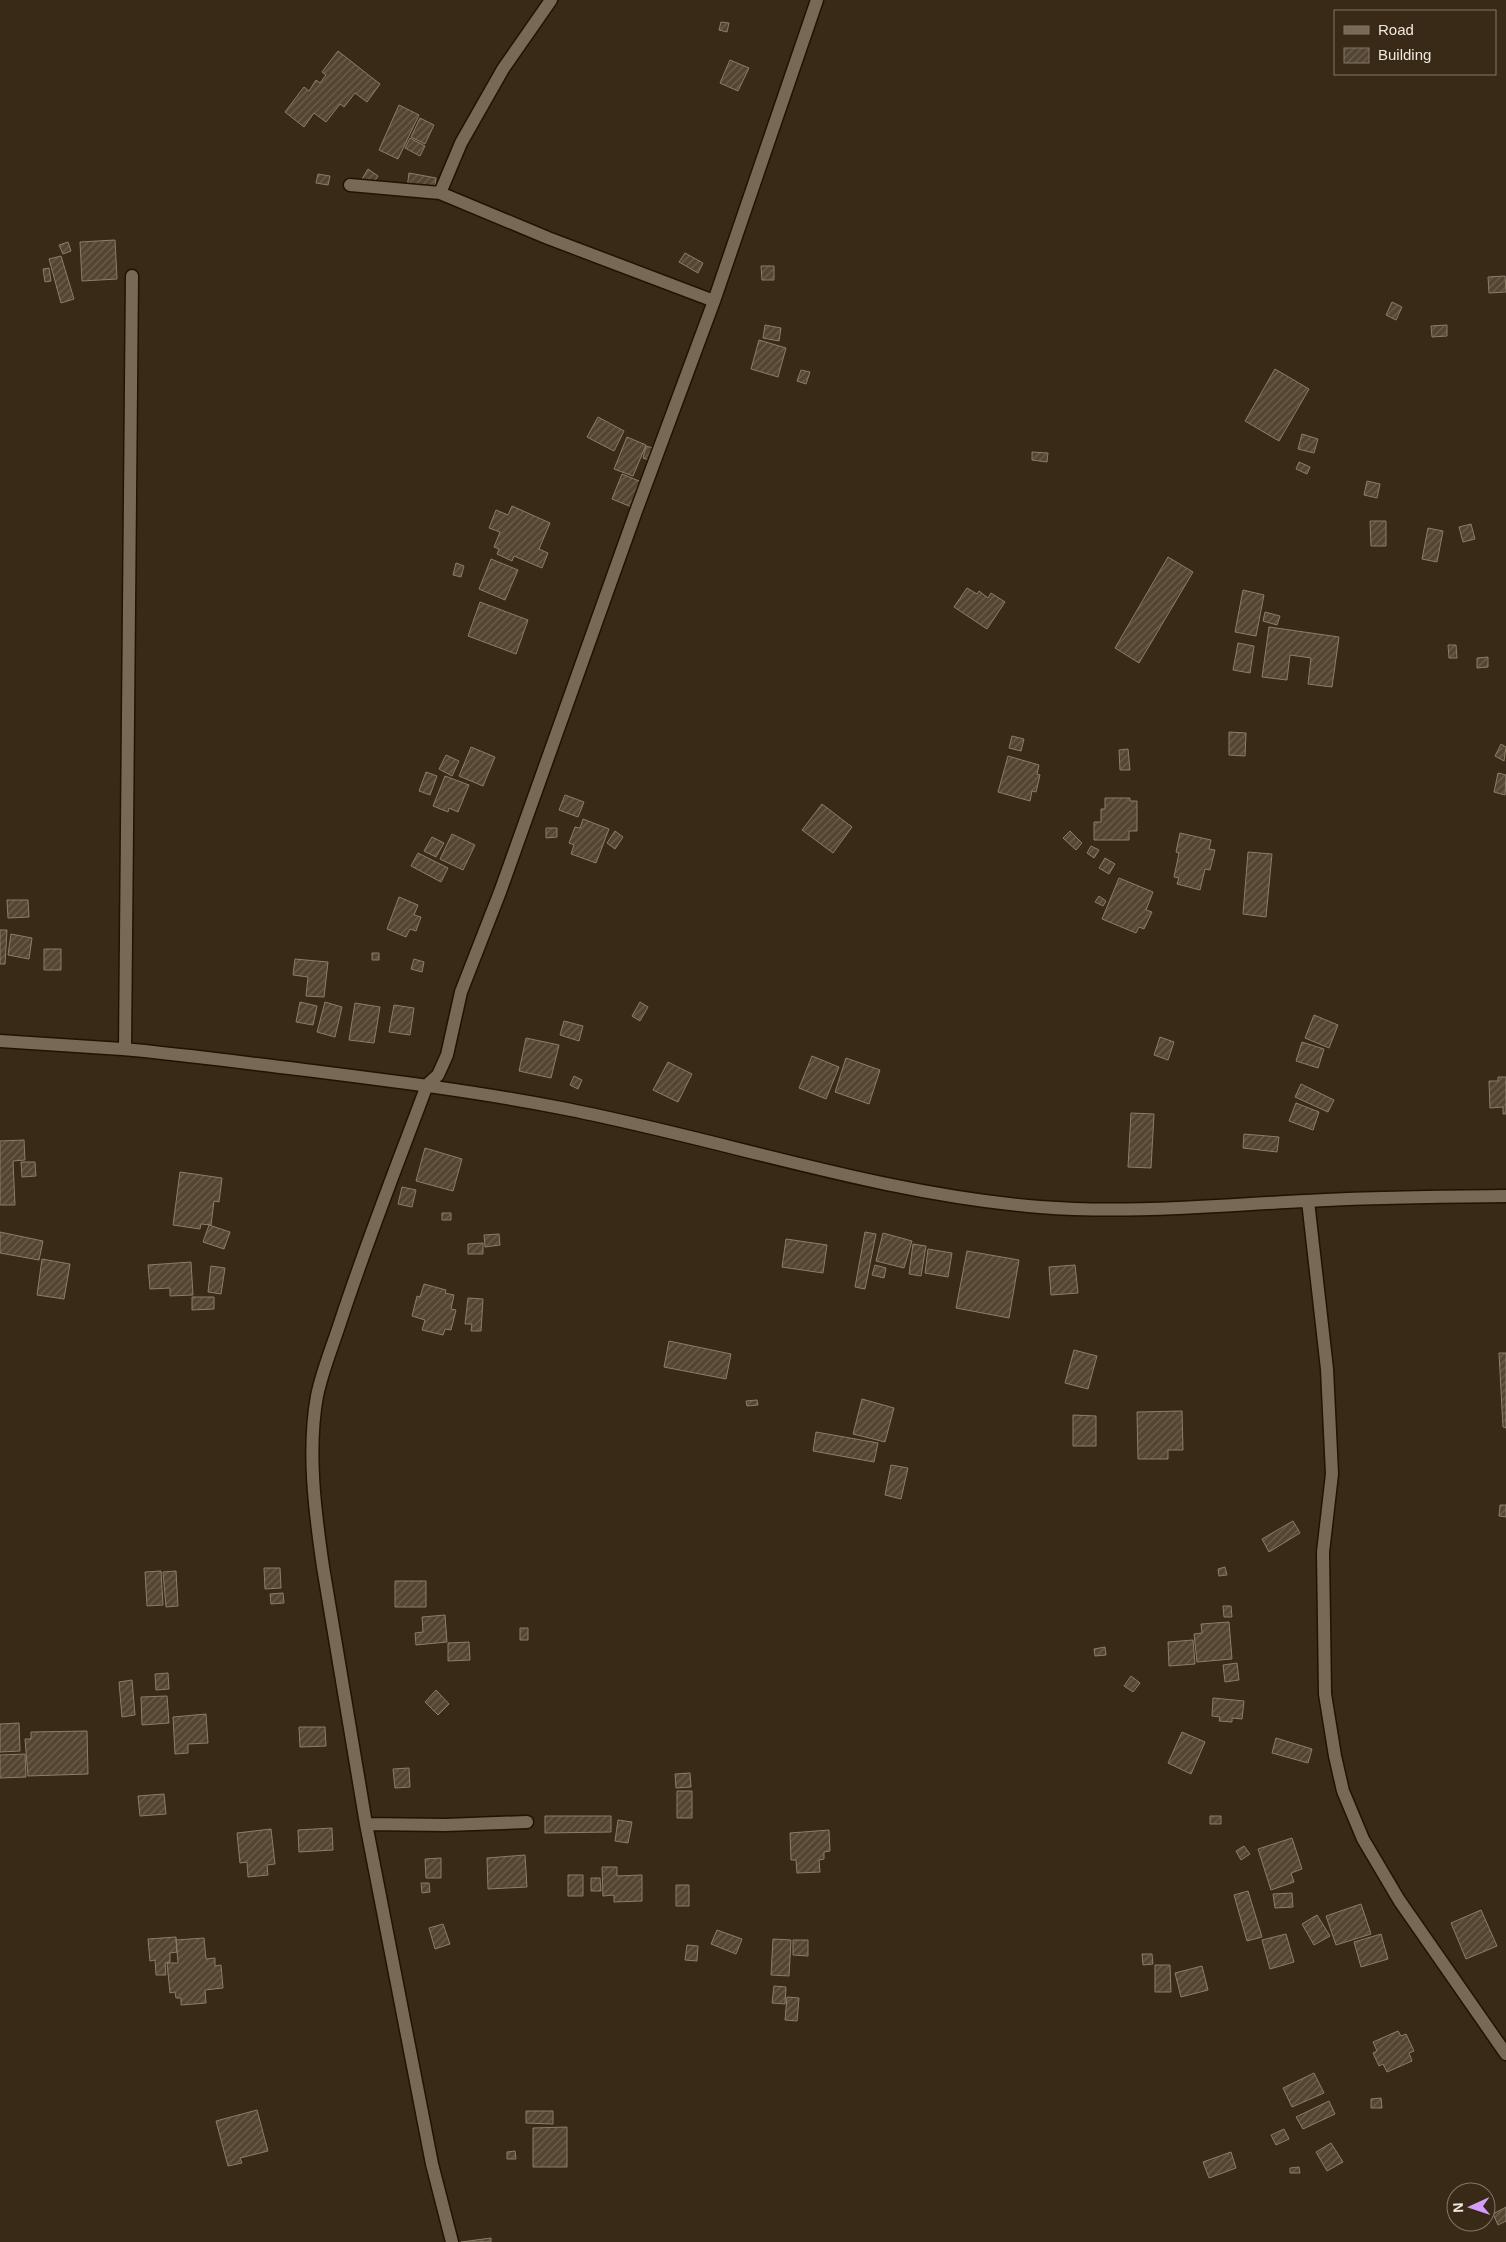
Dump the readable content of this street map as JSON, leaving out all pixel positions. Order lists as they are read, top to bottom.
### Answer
{
  "legend": ["Road", "Building"],
  "north": "left"
}
